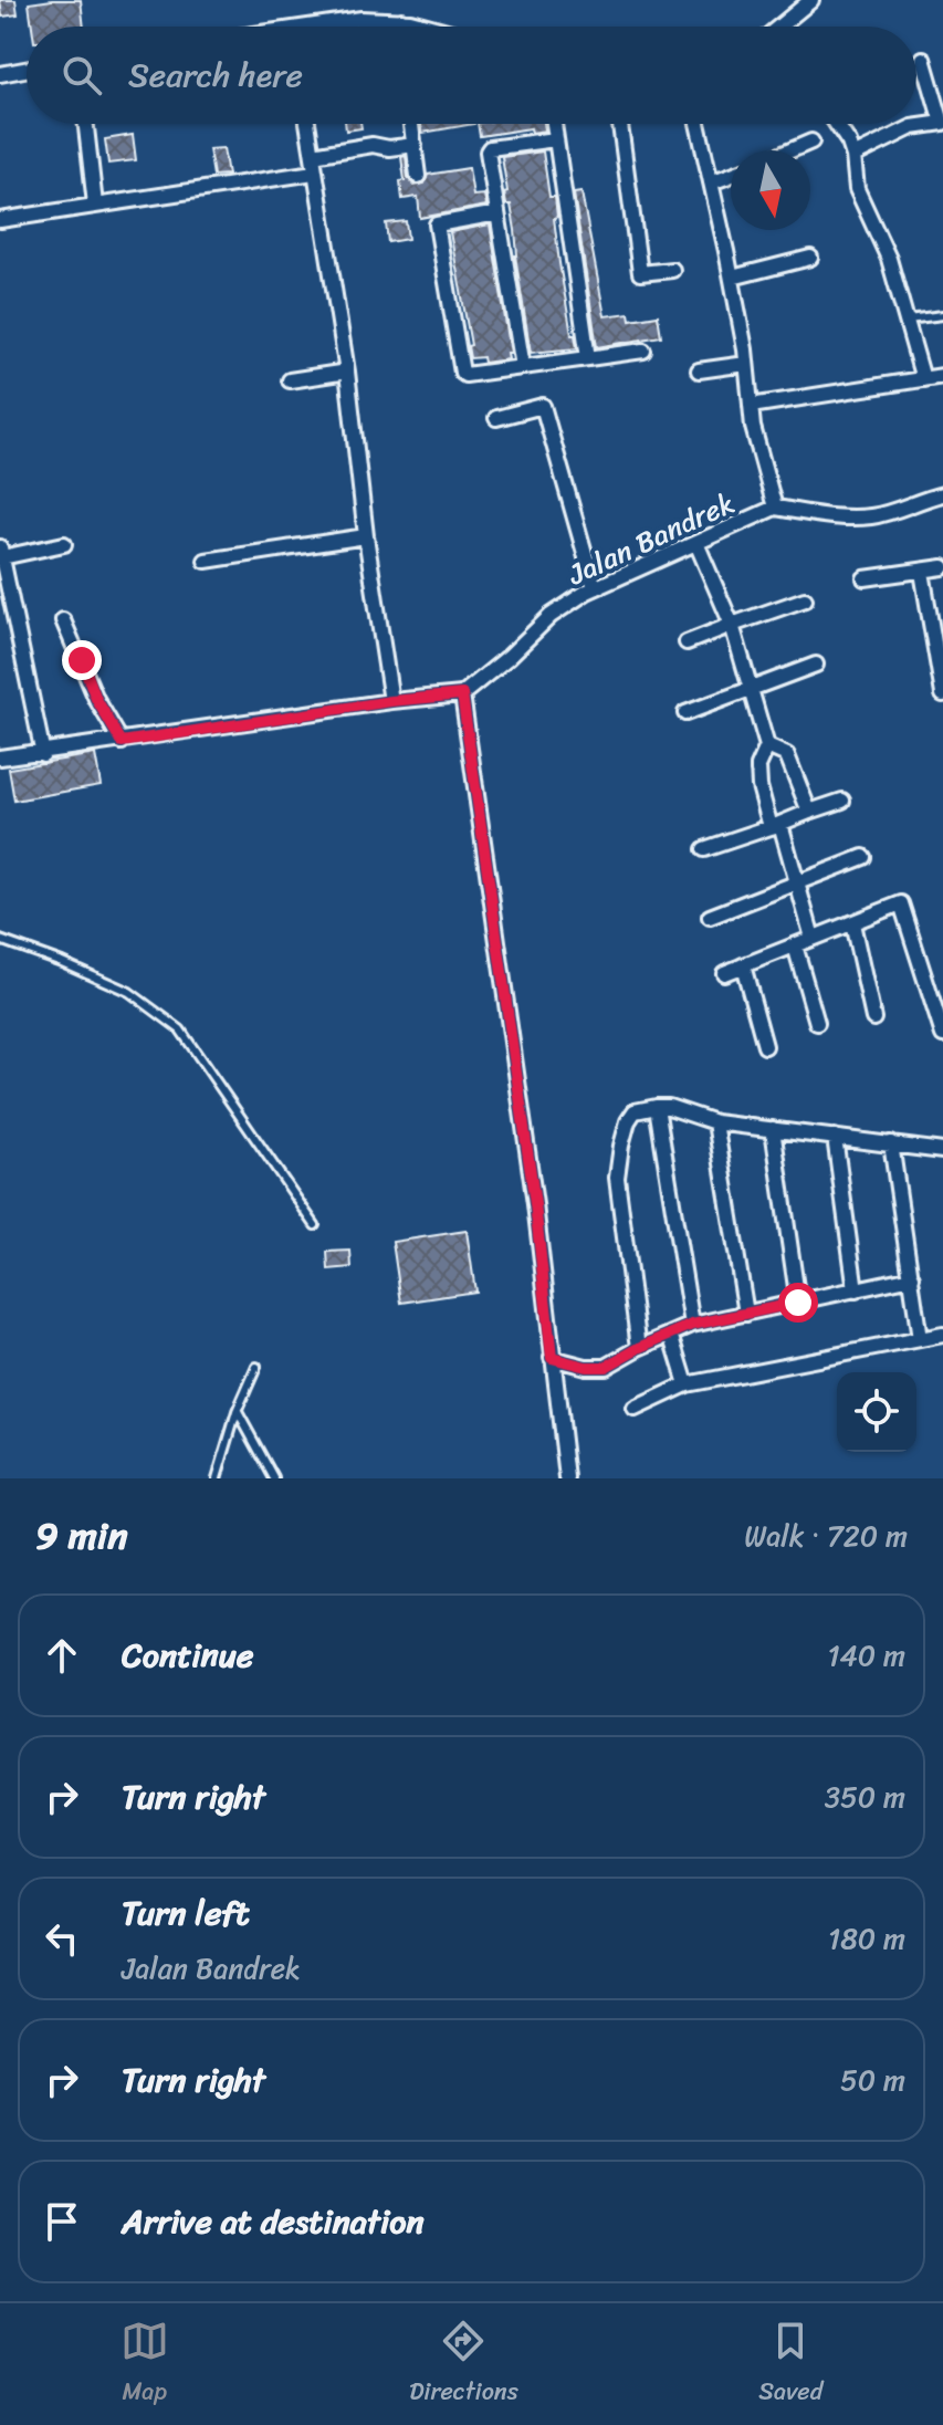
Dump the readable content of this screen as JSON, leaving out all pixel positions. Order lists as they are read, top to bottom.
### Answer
{
  "streets": {
    "street": ["Jalan Bandrek"]
  },
  "north": "bottom",
  "page": {
    "search": "Search here",
    "heading": ["9 min", "Walk · 720 m"],
    "list": [
      ["Continue", "140 m"],
      ["Turn right", "350 m"],
      ["Turn left", "Jalan Bandrek", "180 m"],
      ["Turn right", "50 m"],
      "Arrive at destination"
    ],
    "nav": ["Map", "Directions", "Saved"]
  }
}
